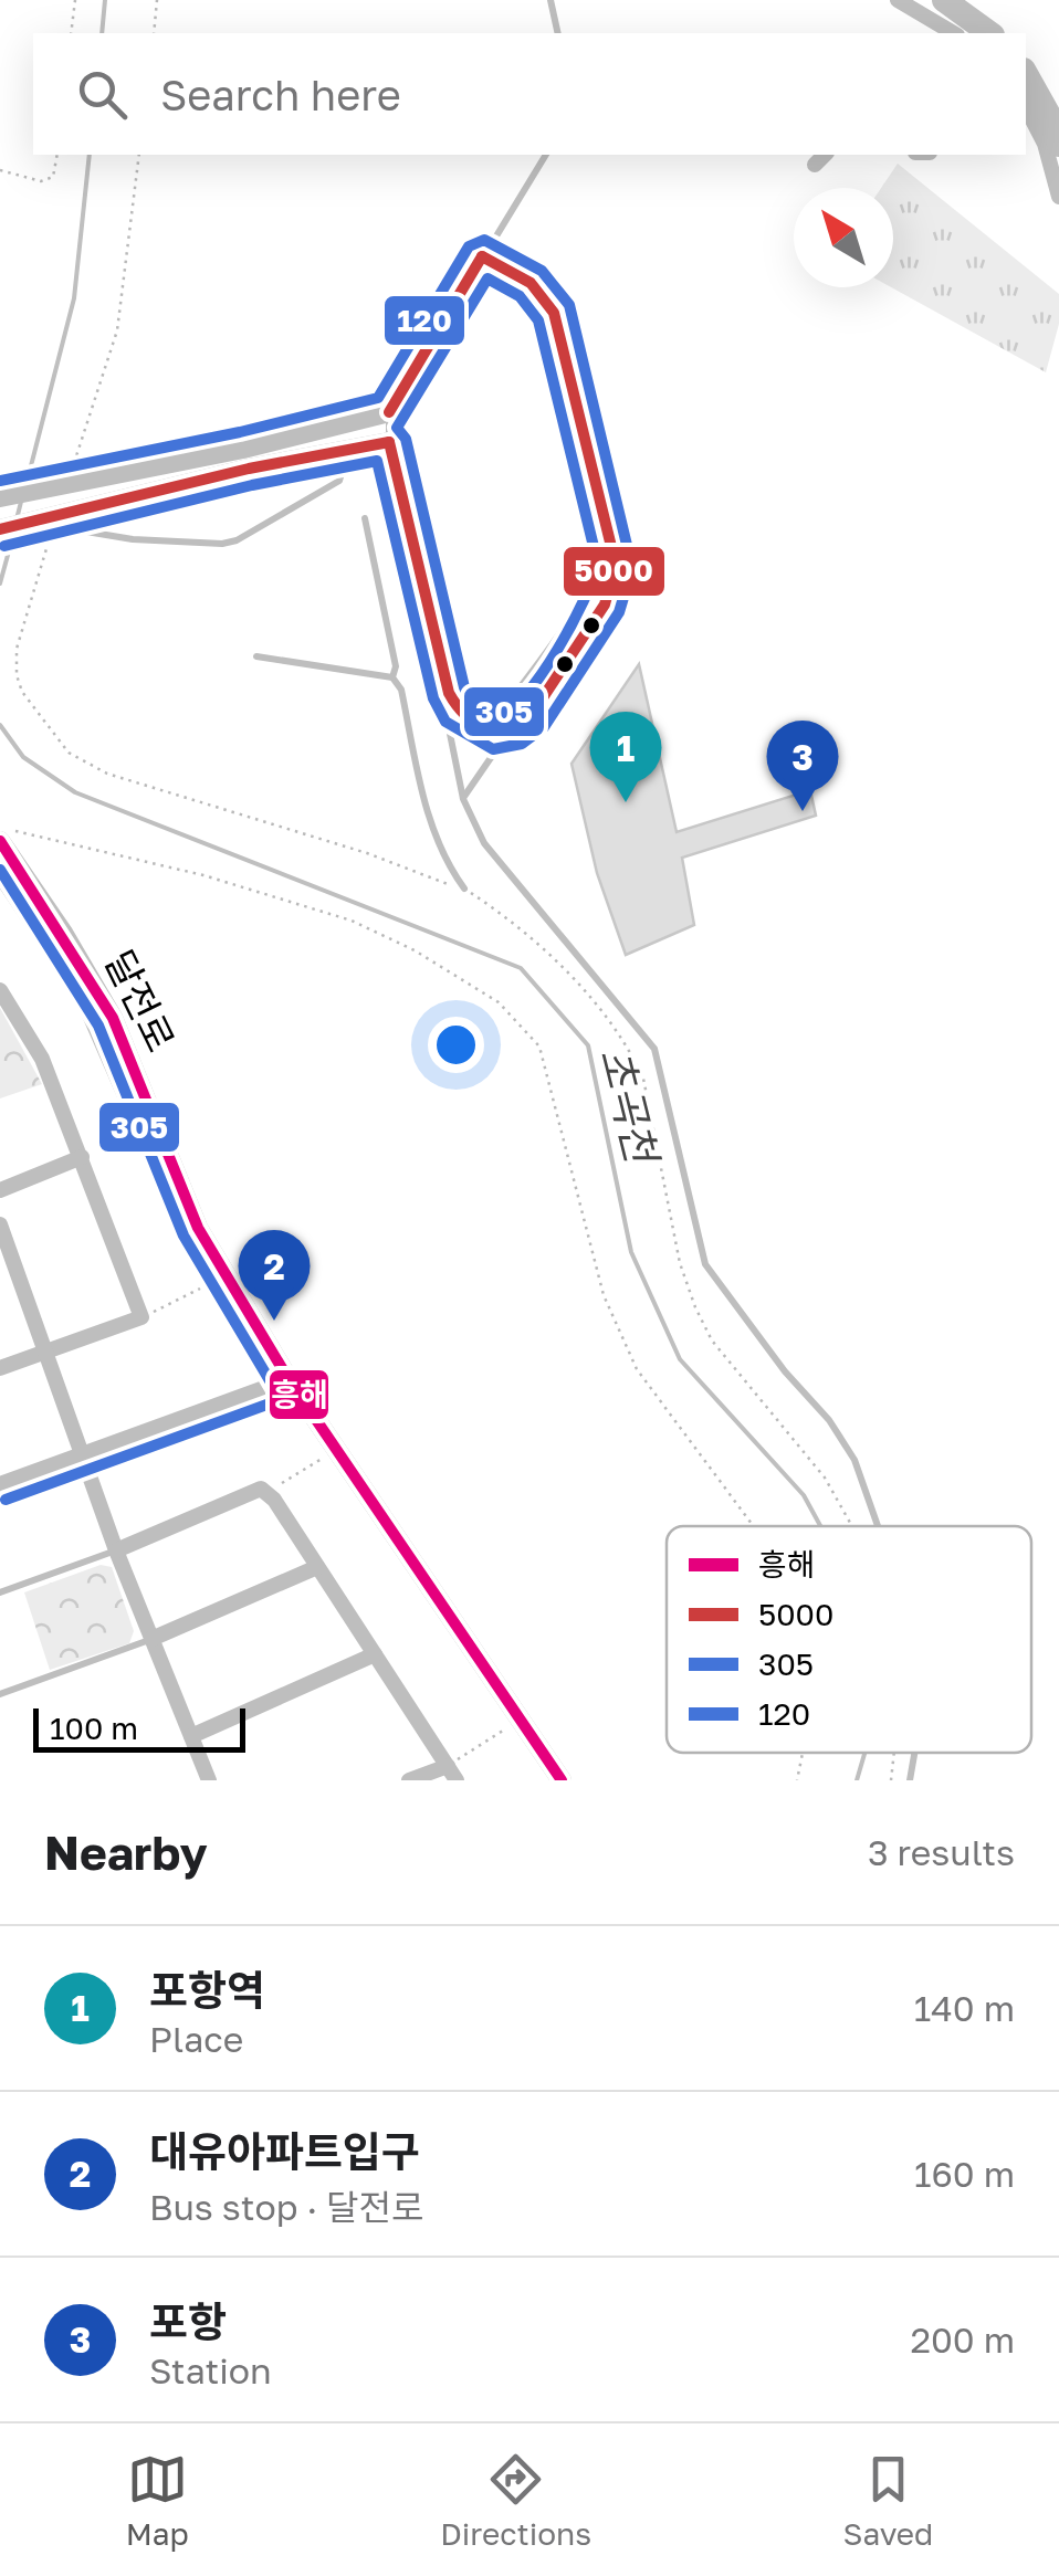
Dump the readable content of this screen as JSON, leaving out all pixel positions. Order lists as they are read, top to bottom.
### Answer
{
  "streets": {
    "street": ["달전로"]
  },
  "water": ["초곡천"],
  "lines": [
    "transit line 120",
    "transit line 5000",
    "transit line 305",
    "transit line 흥해"
  ],
  "legend": [
    "흥해",
    "5000",
    "305",
    "120"
  ],
  "scale_bar": "100 m",
  "north": "top left",
  "page": {
    "search": "Search here",
    "pins": ["1", "3", "2"],
    "scale": "100 m",
    "heading": ["Nearby", "3 results"],
    "list": [
      {
        "mark": "1",
        "name": "포항역",
        "note": "Place",
        "value": "140 m"
      },
      {
        "mark": "2",
        "name": "대유아파트입구",
        "note": "Bus stop · 달전로",
        "value": "160 m"
      },
      {
        "mark": "3",
        "name": "포항",
        "note": "Station",
        "value": "200 m"
      }
    ],
    "nav": ["Map", "Directions", "Saved"]
  }
}
